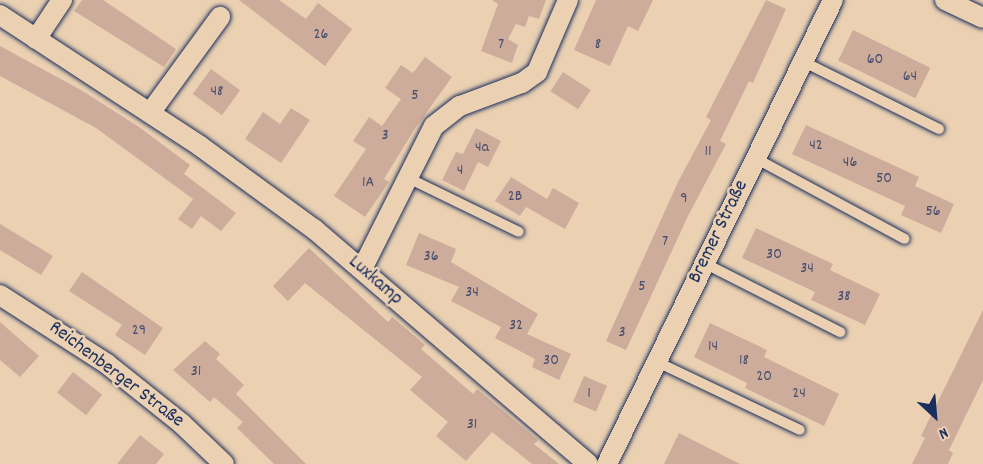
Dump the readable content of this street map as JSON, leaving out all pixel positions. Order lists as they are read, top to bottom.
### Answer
{
  "streets": {
    "street": ["Bremer Straße", "Luxkamp", "Reichenberger Straße"]
  },
  "house_numbers": [
    "26",
    "7",
    "8",
    "60",
    "64",
    "48",
    "5",
    "3",
    "42",
    "4a",
    "11",
    "46",
    "4",
    "50",
    "1A",
    "2B",
    "9",
    "56",
    "7",
    "30",
    "36",
    "34",
    "5",
    "34",
    "38",
    "32",
    "29",
    "3",
    "14",
    "30",
    "18",
    "31",
    "20",
    "1",
    "24",
    "31"
  ],
  "north": "bottom right"
}
